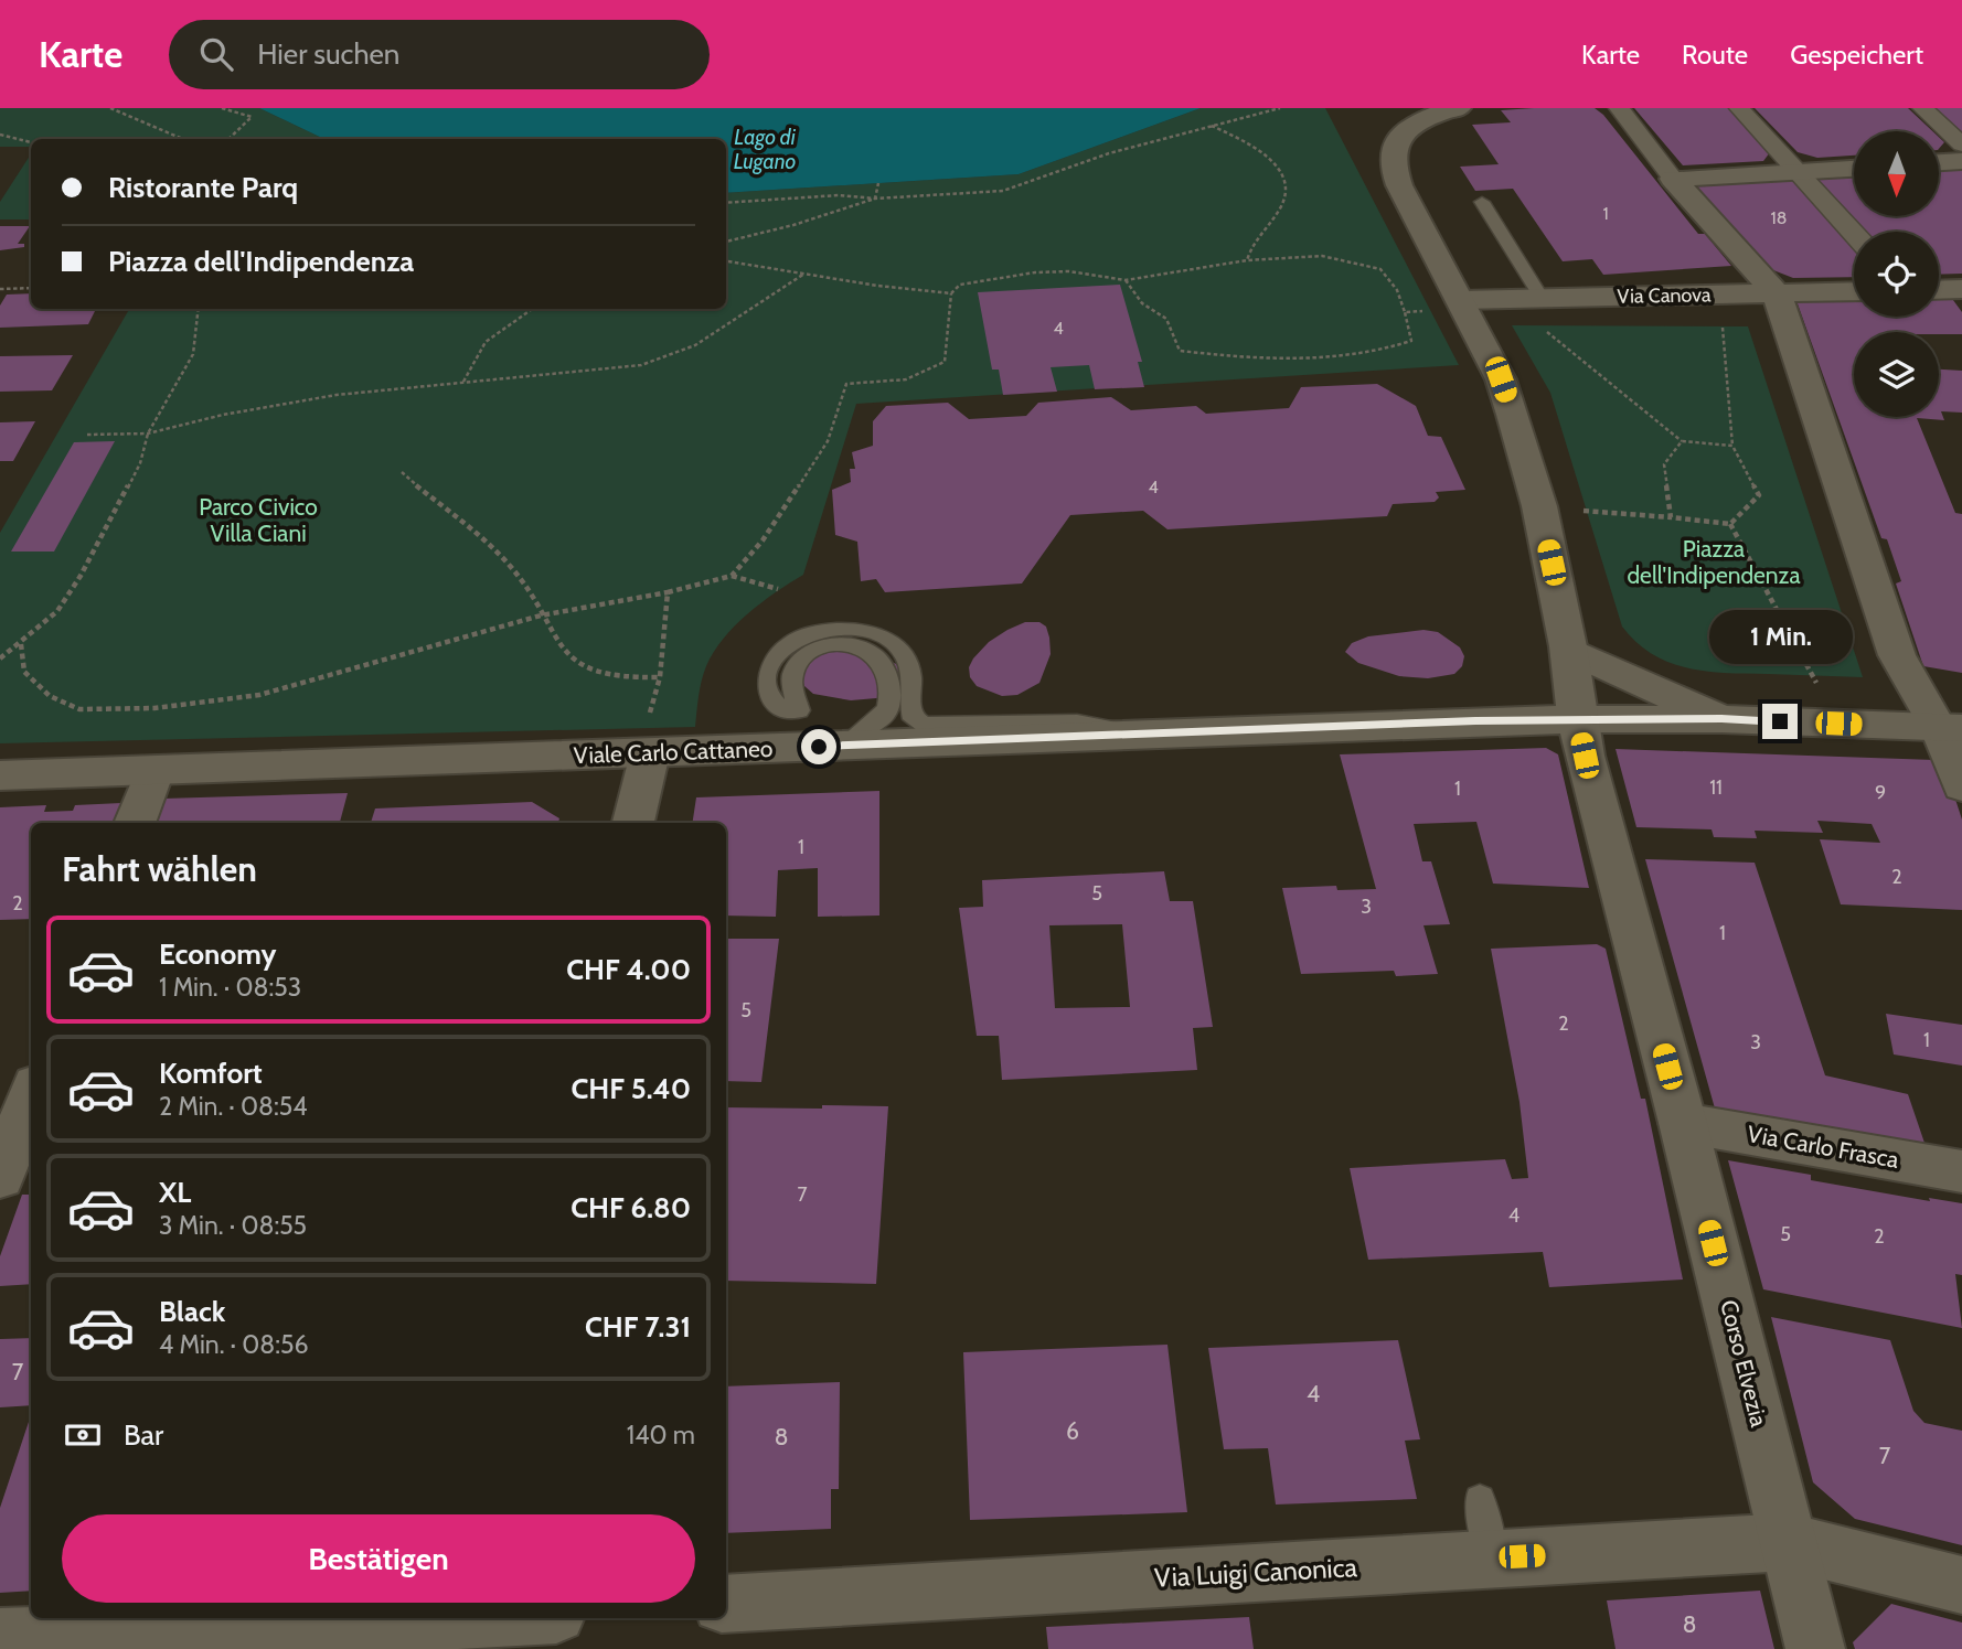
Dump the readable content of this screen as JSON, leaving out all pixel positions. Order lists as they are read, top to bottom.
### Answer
{
  "streets": {
    "street": [
      "Via Canova",
      "Viale Carlo Cattaneo",
      "Via Carlo Frasca",
      "Corso Elvezia",
      "Via Luigi Canonica"
    ]
  },
  "crossings": [
    ["Viale Carlo Cattaneo", "Corso Elvezia"],
    ["Via Carlo Frasca", "Corso Elvezia"],
    ["Corso Elvezia", "Via Luigi Canonica"]
  ],
  "water": ["Lago di Lugano"],
  "parks": ["Parco Civico Villa Ciani", "Piazza dell'Indipendenza"],
  "house_numbers": [
    "1",
    "18",
    "4",
    "4",
    "11",
    "1",
    "9",
    "1",
    "2",
    "5",
    "2",
    "3",
    "1",
    "5",
    "2",
    "1",
    "3",
    "7",
    "4",
    "5",
    "2",
    "7",
    "4",
    "6",
    "8",
    "7",
    "8"
  ],
  "north": "bottom",
  "page": {
    "header": "Karte",
    "search": "Hier suchen",
    "nav": ["Karte", "Route", "Gespeichert"],
    "banner": ["Ristorante Parq", "Piazza dell'Indipendenza"],
    "bubble": "1 Min.",
    "heading": "Fahrt wählen",
    "list": [
      {
        "name": "Economy",
        "note": "1 Min. · 08:53",
        "value": "CHF 4.00"
      },
      {
        "name": "Komfort",
        "note": "2 Min. · 08:54",
        "value": "CHF 5.40"
      },
      {
        "name": "XL",
        "note": "3 Min. · 08:55",
        "value": "CHF 6.80"
      },
      {
        "name": "Black",
        "note": "4 Min. · 08:56",
        "value": "CHF 7.31"
      }
    ],
    "pay": ["Bar", "140 m"],
    "buttons": "Bestätigen"
  }
}
